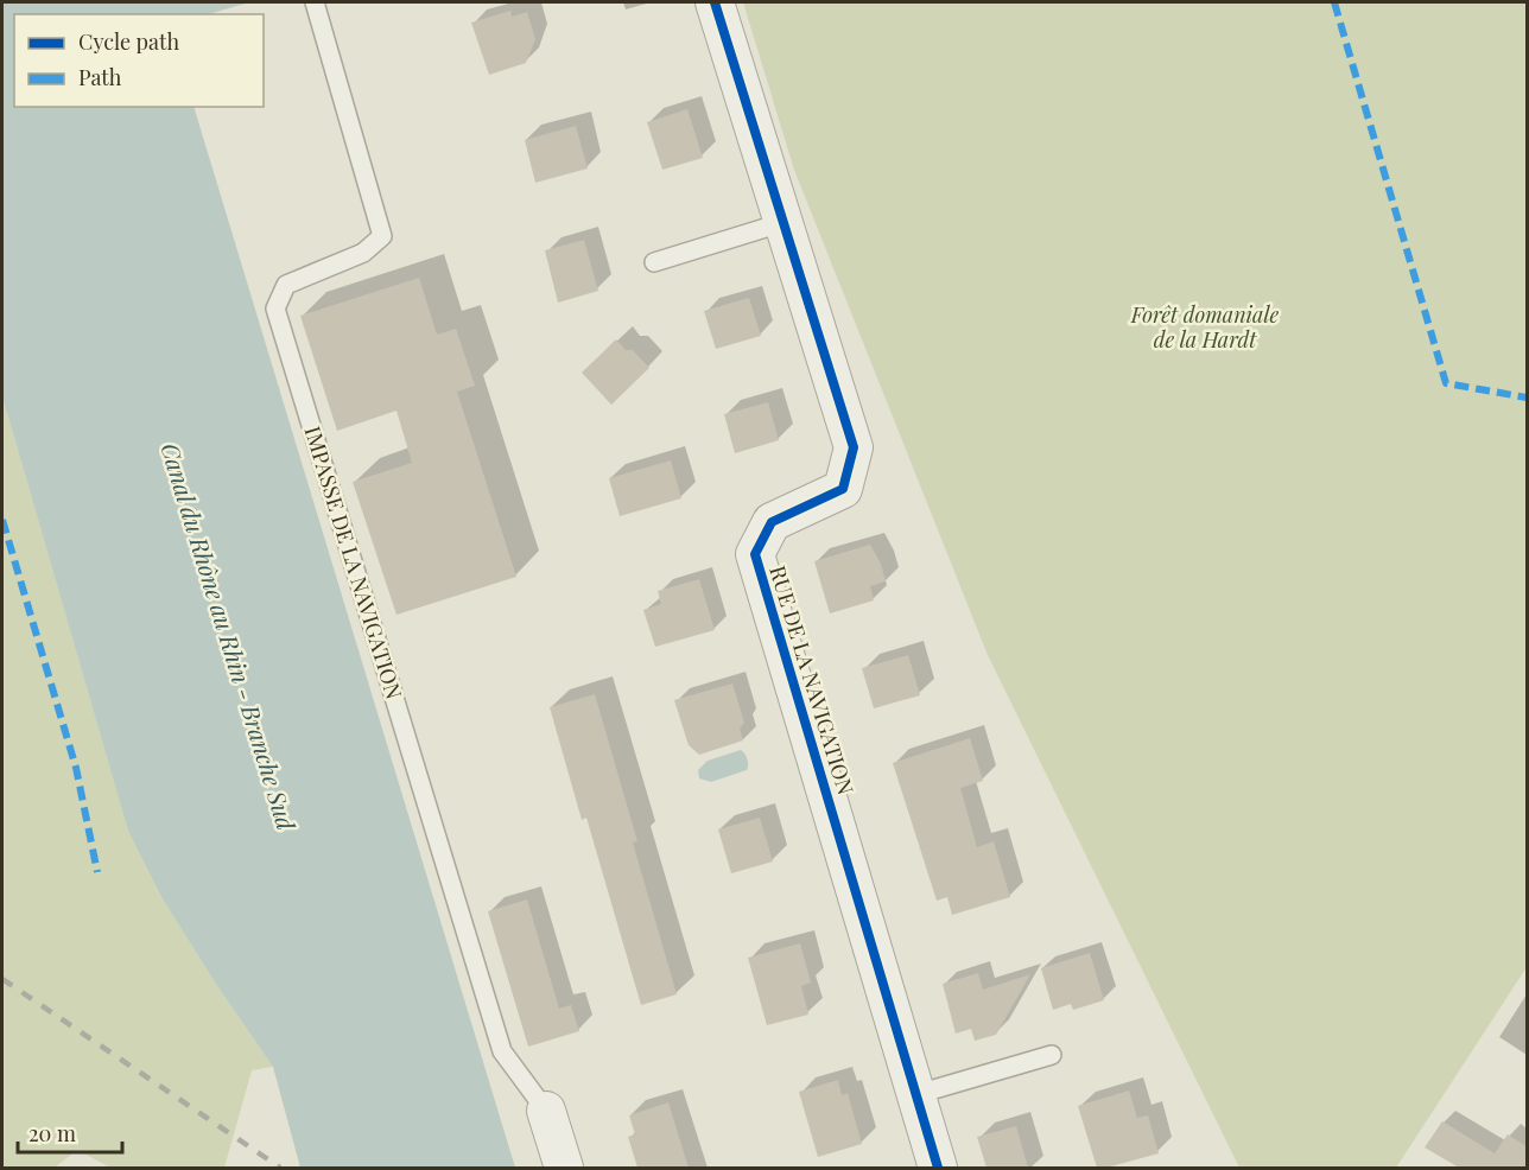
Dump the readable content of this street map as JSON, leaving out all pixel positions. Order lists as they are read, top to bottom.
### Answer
{
  "streets": {
    "street": ["IMPASSE DE LA NAVIGATION", "RUE DE LA NAVIGATION"]
  },
  "water": ["Canal du Rhône au Rhin - Branche Sud"],
  "parks": ["Forêt domaniale de la Hardt"],
  "legend": ["Cycle path", "Path"],
  "scale_bar": "20 m"
}
